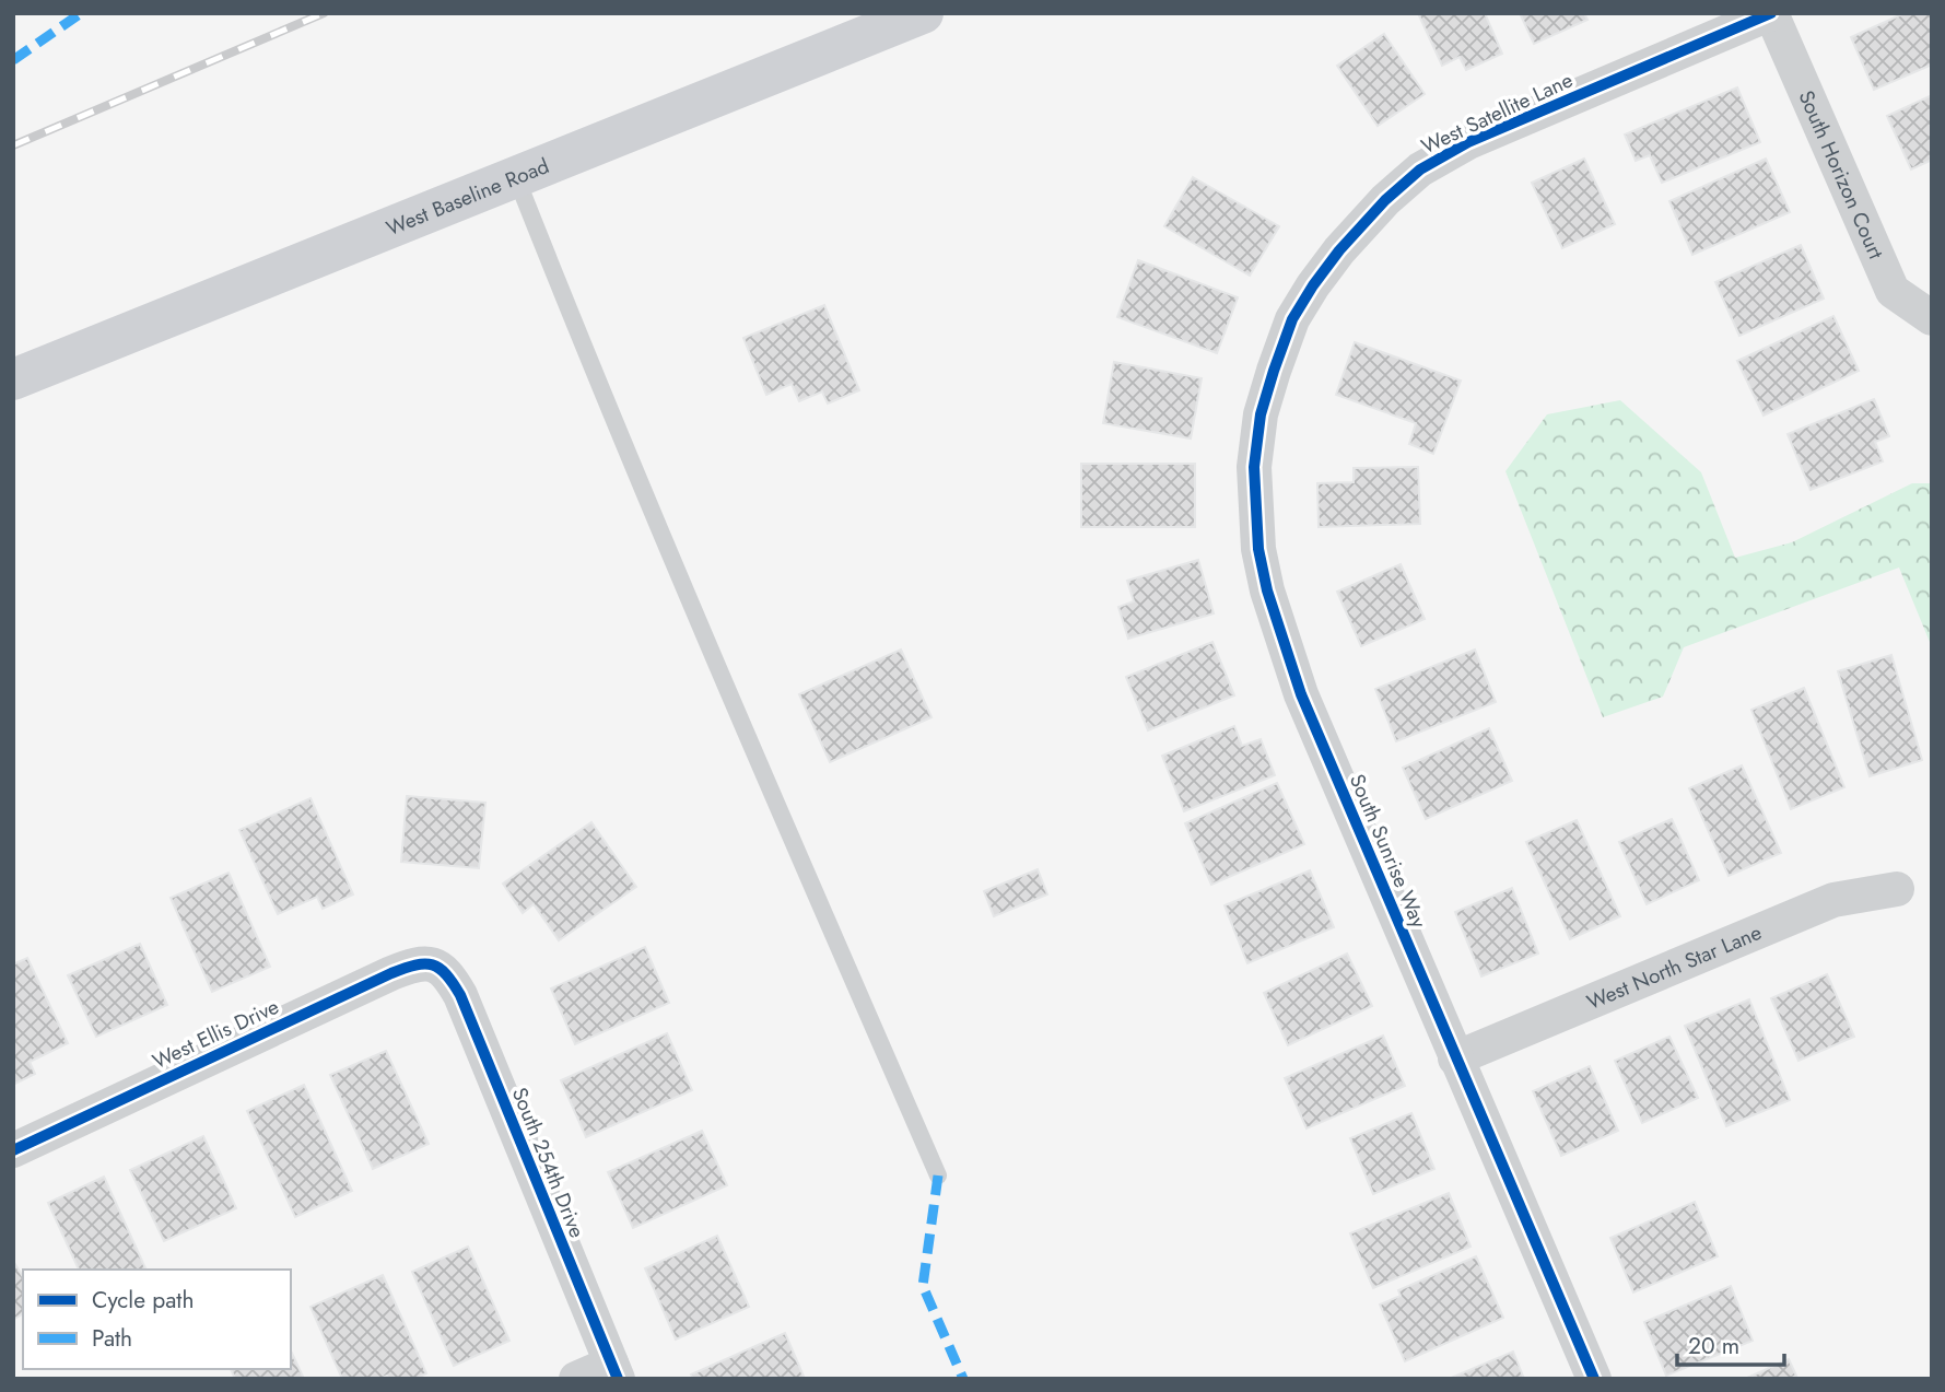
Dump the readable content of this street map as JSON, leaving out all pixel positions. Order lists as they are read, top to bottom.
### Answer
{
  "streets": {
    "main road": ["West Baseline Road"],
    "street": [
      "West Satellite Lane",
      "South Horizon Court",
      "South Sunrise Way",
      "West North Star Lane",
      "West Ellis Drive",
      "South 254th Drive"
    ]
  },
  "crossings": [
    ["West Satellite Lane", "South Horizon Court"],
    ["West Satellite Lane", "South Sunrise Way"],
    ["South Sunrise Way", "West North Star Lane"],
    ["West Ellis Drive", "South 254th Drive"]
  ],
  "legend": ["Cycle path", "Path"],
  "scale_bar": "20 m"
}
